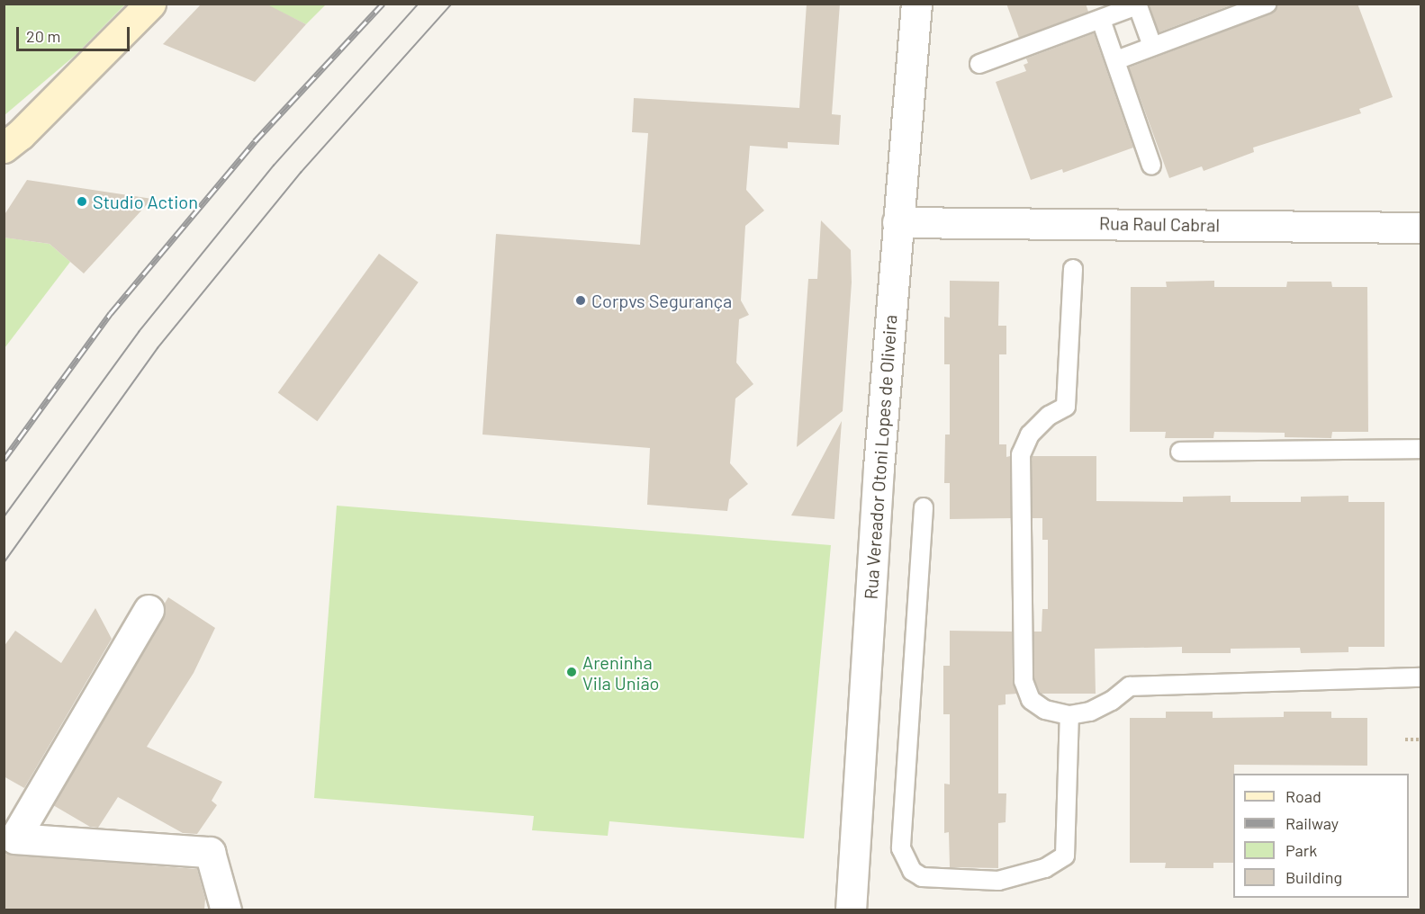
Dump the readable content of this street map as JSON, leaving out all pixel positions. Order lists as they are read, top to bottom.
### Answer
{
  "streets": {
    "street": ["Rua Raul Cabral", "Rua Vereador Otoni Lopes de Oliveira"]
  },
  "crossings": [
    ["Rua Raul Cabral", "Rua Vereador Otoni Lopes de Oliveira"]
  ],
  "places": ["Studio Action", "Corpvs Segurança", "Areninha Vila União"],
  "legend": [
    "Road",
    "Railway",
    "Park",
    "Building"
  ],
  "scale_bar": "20 m"
}
